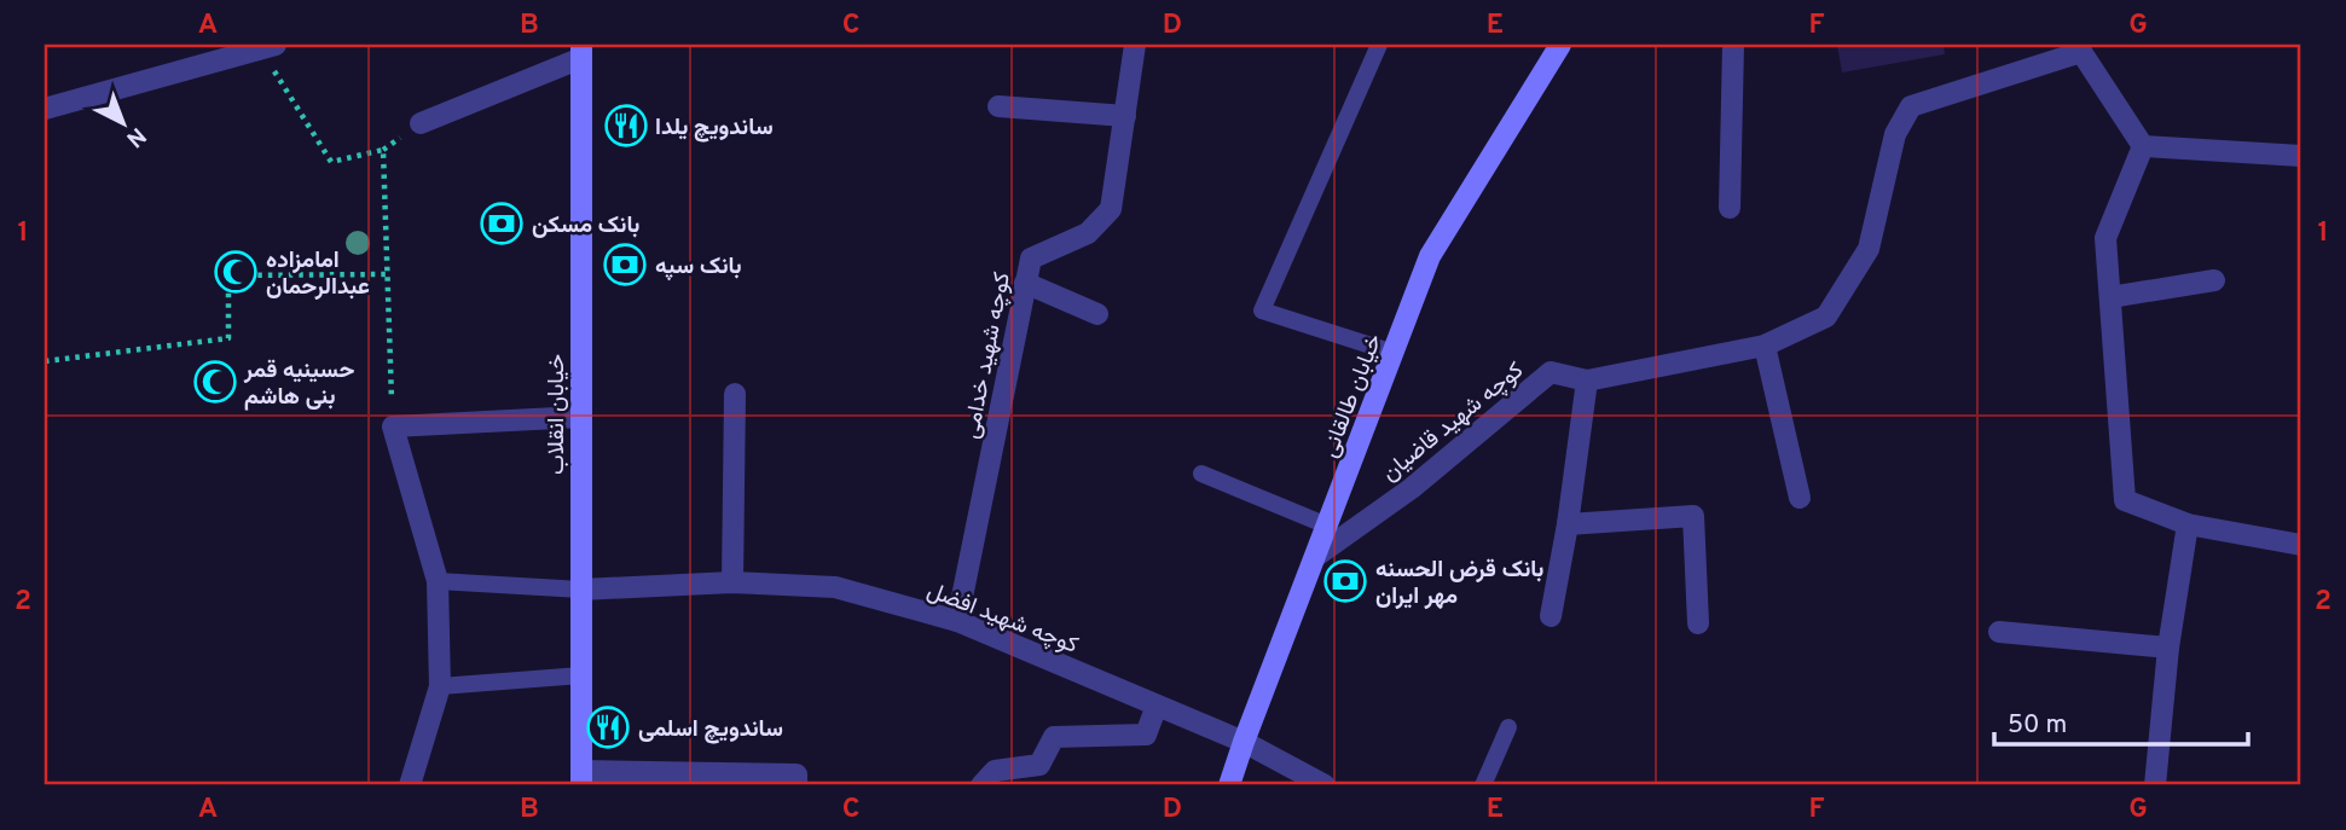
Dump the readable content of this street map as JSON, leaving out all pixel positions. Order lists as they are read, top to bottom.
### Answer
{
  "streets": {
    "main road": ["خیابان طالقانی", "خیابان انقلاب"],
    "street": ["کوچه شهید خدامی", "کوچه شهید قاضیان", "کوچه شهید افضل"]
  },
  "crossings": [
    ["کوچه شهید خدامی", "کوچه شهید افضل"],
    ["خیابان طالقانی", "کوچه شهید قاضیان"],
    ["خیابان طالقانی", "کوچه شهید افضل"],
    ["خیابان انقلاب", "کوچه شهید افضل"]
  ],
  "places": {
    "restaurant": ["ساندویچ یلدا", "ساندویچ اسلمی"],
    "bank": ["بانک مسکن", "بانک سپه", "بانک قرض الحسنه مهر ایران"],
    "mosque": ["امامزاده عبدالرحمان", "حسینیه قمر بنی هاشم"]
  },
  "scale_bar": "50 m",
  "north": "bottom right",
  "grid": {
    "columns": [
      "A",
      "B",
      "C",
      "D",
      "E",
      "F",
      "G"
    ],
    "rows": ["1", "2"]
  }
}
